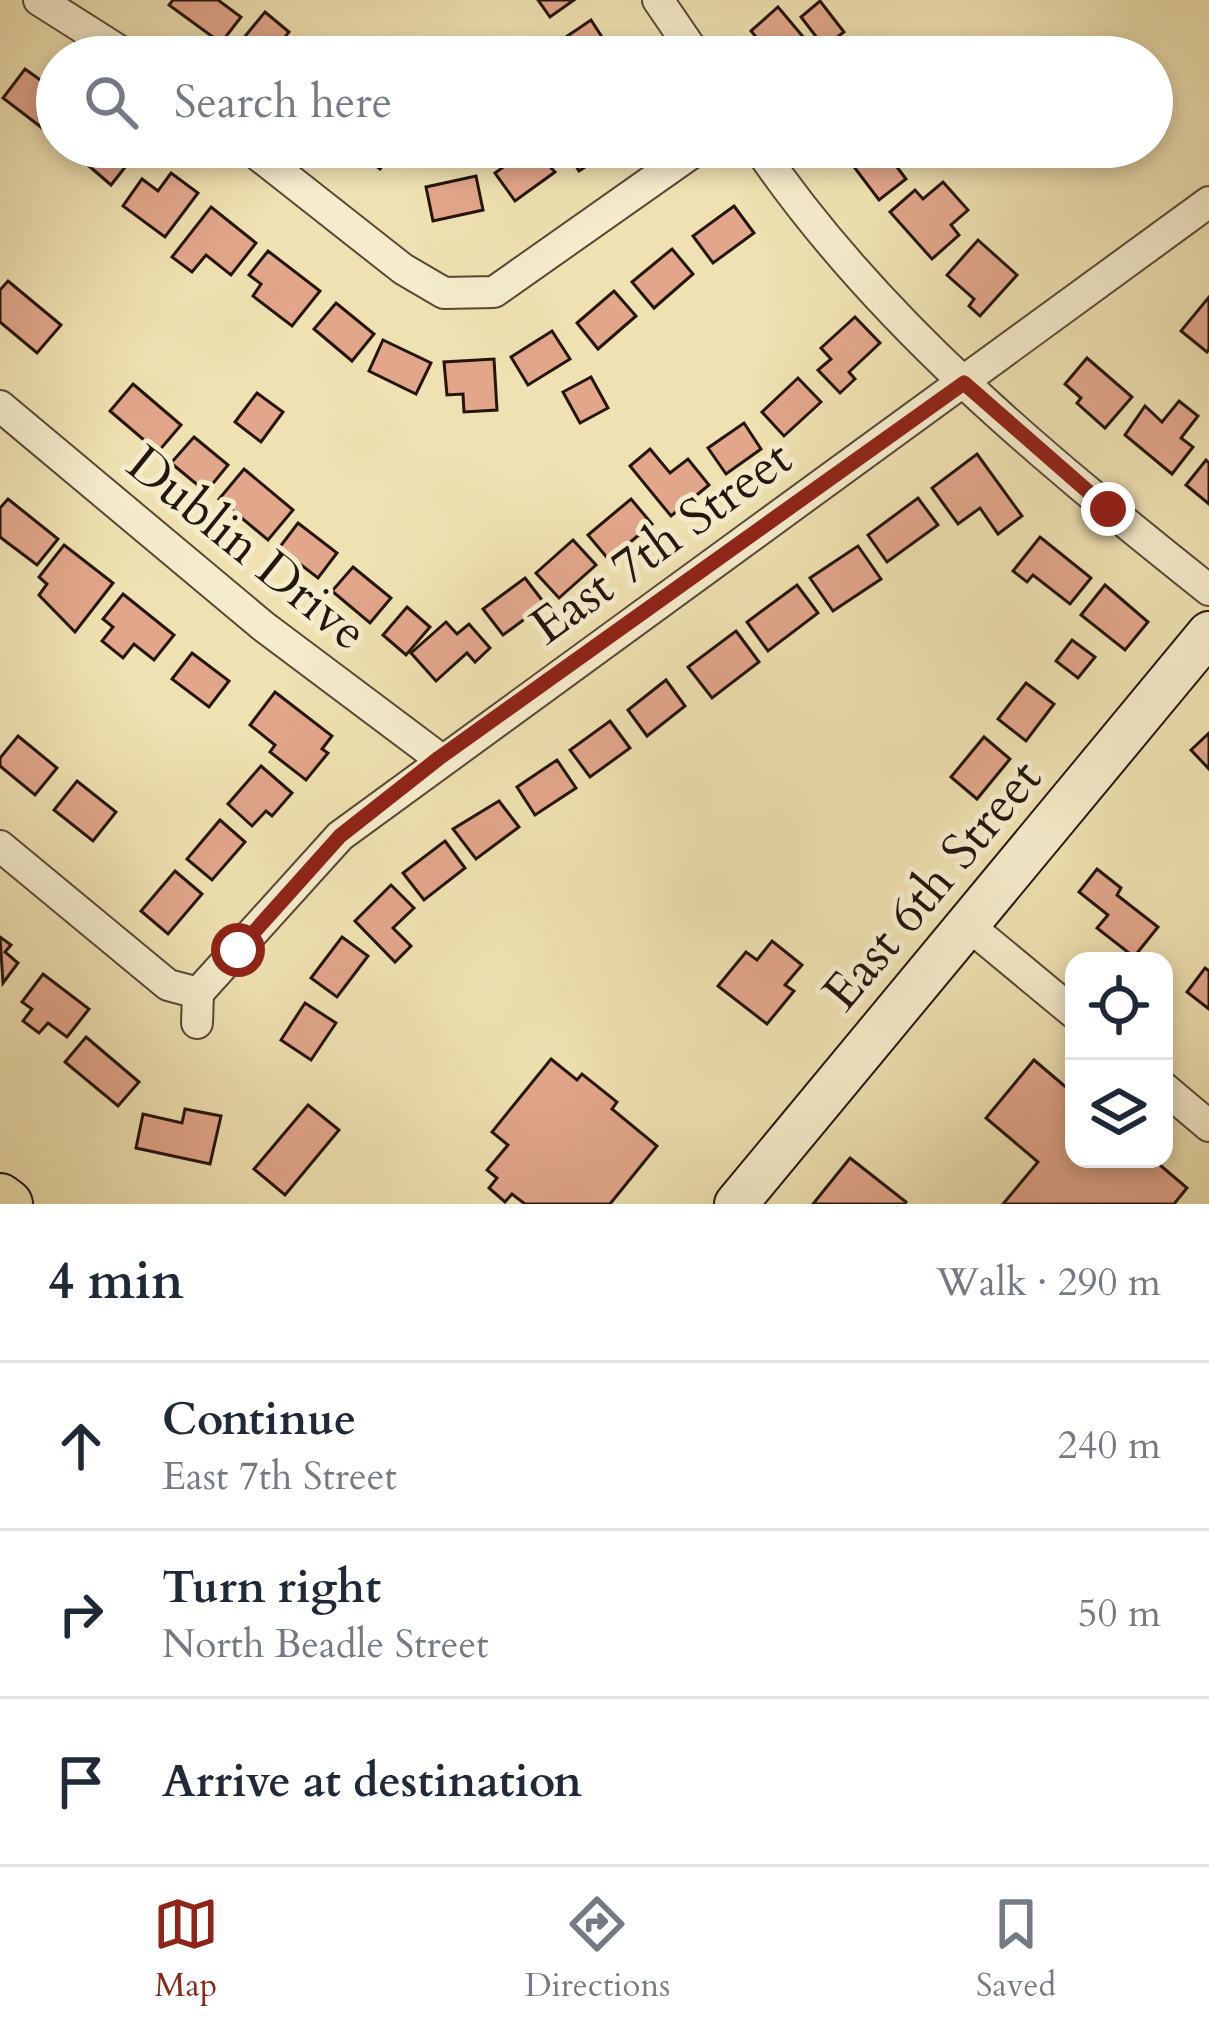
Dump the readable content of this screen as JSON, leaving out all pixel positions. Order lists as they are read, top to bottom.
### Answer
{
  "streets": {
    "main road": ["East 6th Street"],
    "street": ["East 7th Street", "Dublin Drive"]
  },
  "crossings": [
    ["East 7th Street", "Dublin Drive"]
  ],
  "page": {
    "search": "Search here",
    "heading": ["4 min", "Walk · 290 m"],
    "list": [
      ["Continue", "East 7th Street", "240 m"],
      ["Turn right", "North Beadle Street", "50 m"],
      "Arrive at destination"
    ],
    "nav": ["Map", "Directions", "Saved"]
  }
}
